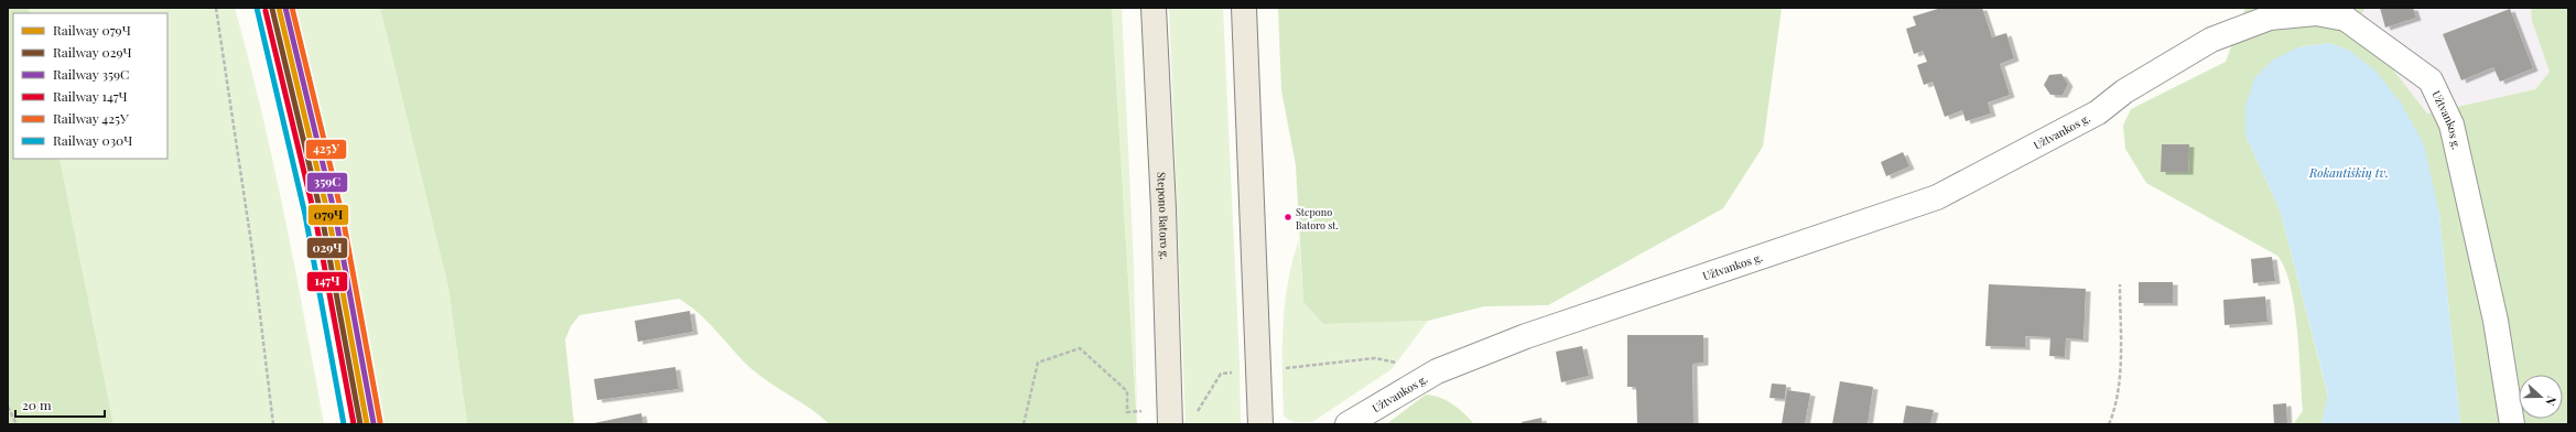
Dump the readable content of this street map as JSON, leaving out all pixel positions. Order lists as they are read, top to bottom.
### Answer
{
  "streets": {
    "main road": ["Stepono Batoro g."],
    "street": ["Užtvankos g."]
  },
  "water": ["Rokantiškių tv."],
  "places": ["Stepono Batoro st."],
  "lines": [
    "rail line 079Ч",
    "rail line 359С",
    "rail line 425У",
    "rail line 030Ч",
    "rail line 029Ч",
    "rail line 147Ч"
  ],
  "legend": [
    "Railway 079Ч",
    "Railway 029Ч",
    "Railway 359С",
    "Railway 147Ч",
    "Railway 425У",
    "Railway 030Ч"
  ],
  "scale_bar": "20 m",
  "north": "right"
}
